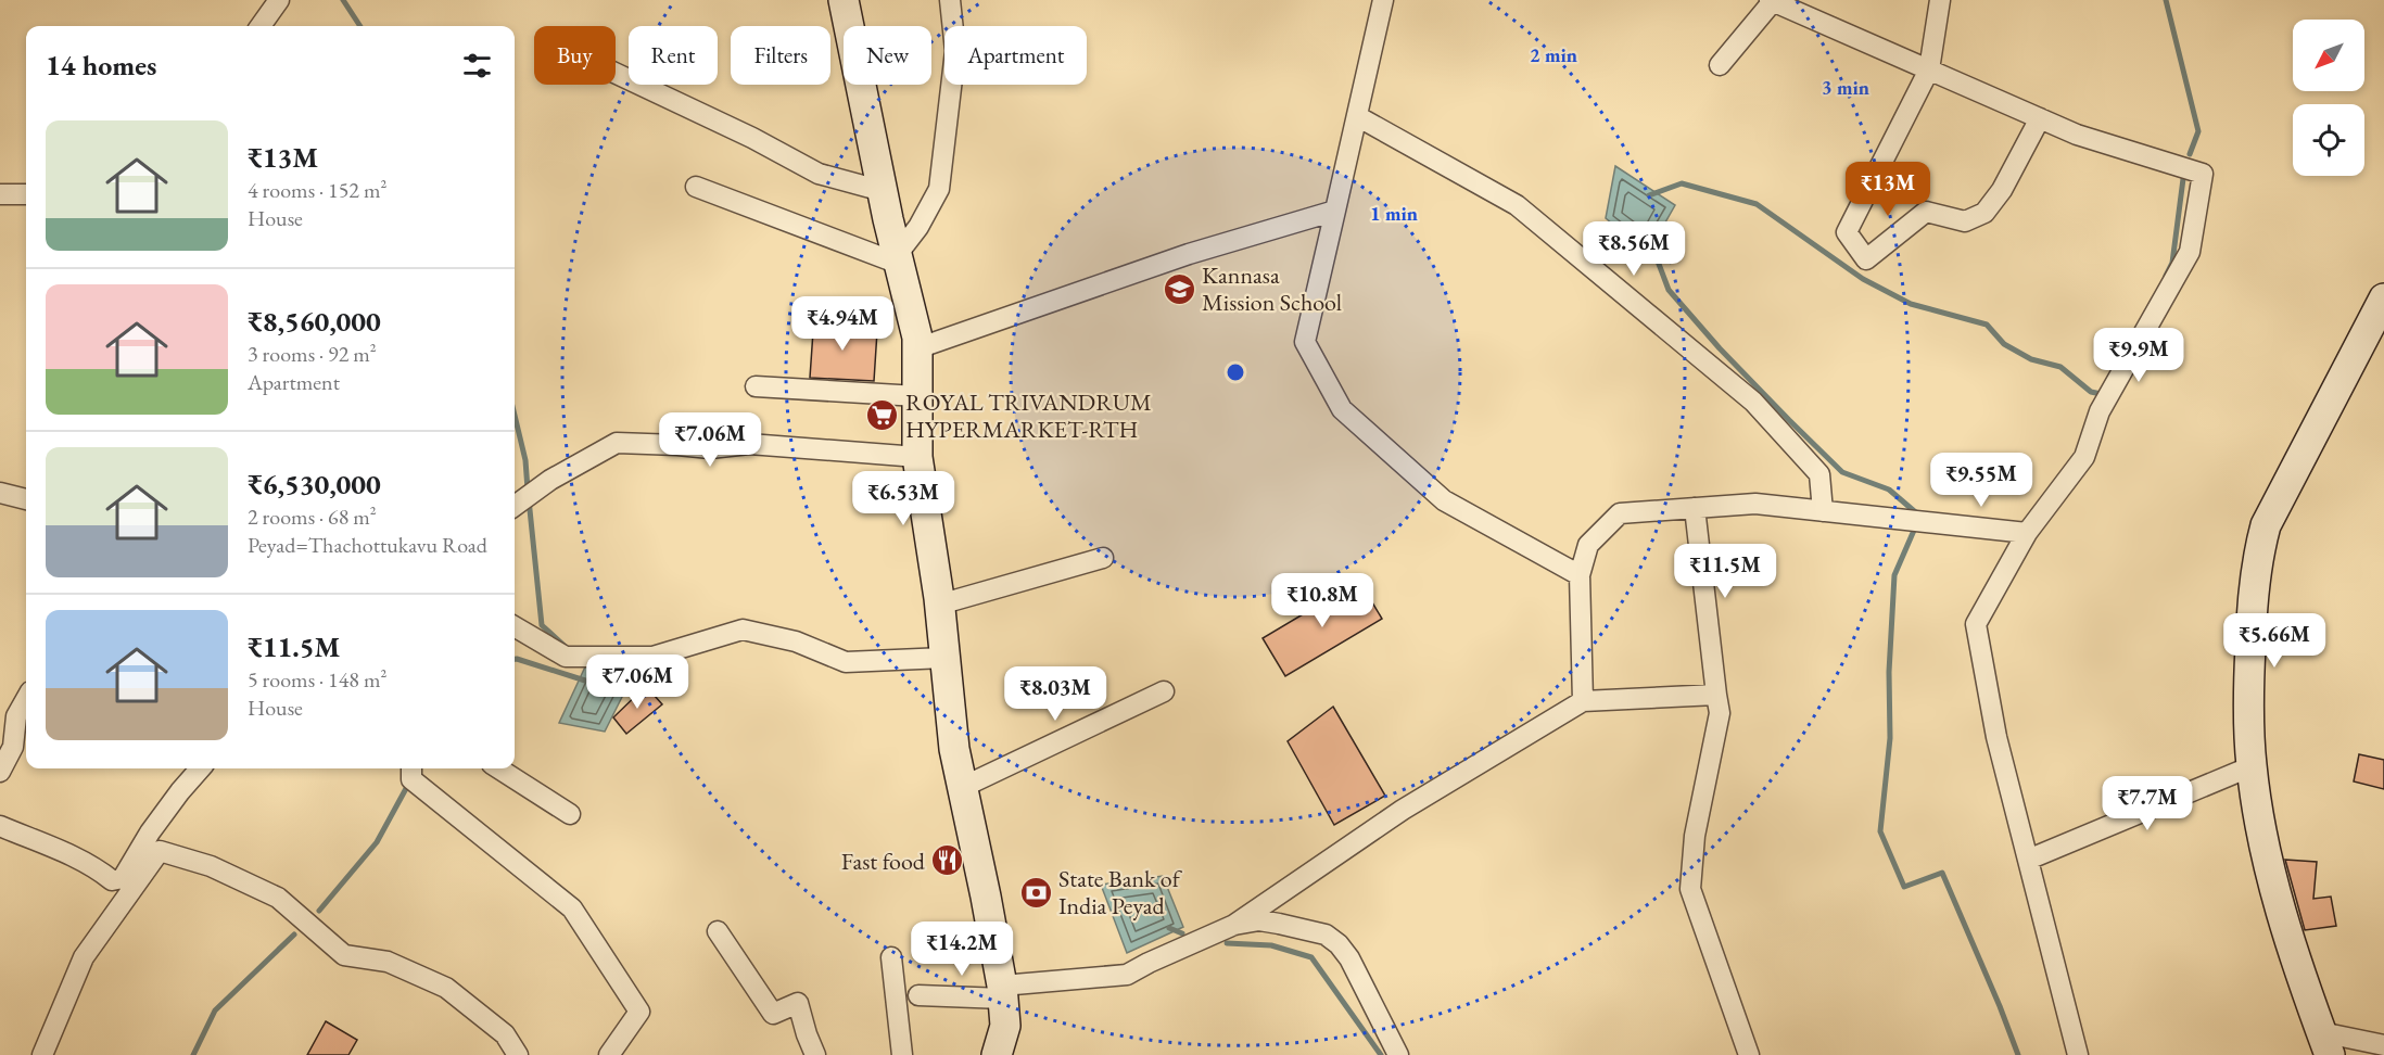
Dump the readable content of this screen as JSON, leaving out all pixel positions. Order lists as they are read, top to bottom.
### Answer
{
  "places": {
    "school or university": ["Kannasa Mission School"],
    "supermarket": ["ROYAL TRIVANDRUM HYPERMARKET-RTH"],
    "restaurant": ["Fast food"],
    "bank": ["State Bank of India Peyad"]
  },
  "north": "bottom left",
  "page": {
    "chip": [
      "Buy",
      "Rent",
      "Filters",
      "New",
      "Apartment"
    ],
    "heading": "14 homes",
    "list": [
      {
        "name": "₹13M",
        "note": "4 rooms · 152 m² · House"
      },
      {
        "name": "₹8,560,000",
        "note": "3 rooms · 92 m² · Apartment"
      },
      {
        "name": "₹6,530,000",
        "note": "2 rooms · 68 m² · Peyad=Thachottukavu Road"
      },
      {
        "name": "₹11.5M",
        "note": "5 rooms · 148 m² · House"
      }
    ],
    "price": [
      "₹13M",
      "₹8.56M",
      "₹4.94M",
      "₹9.9M",
      "₹7.06M",
      "₹9.55M",
      "₹6.53M",
      "₹11.5M",
      "₹10.8M",
      "₹5.66M",
      "₹7.06M",
      "₹8.03M",
      "₹7.7M",
      "₹14.2M"
    ]
  },
  "rings": ["2 min", "3 min", "1 min"]
}
